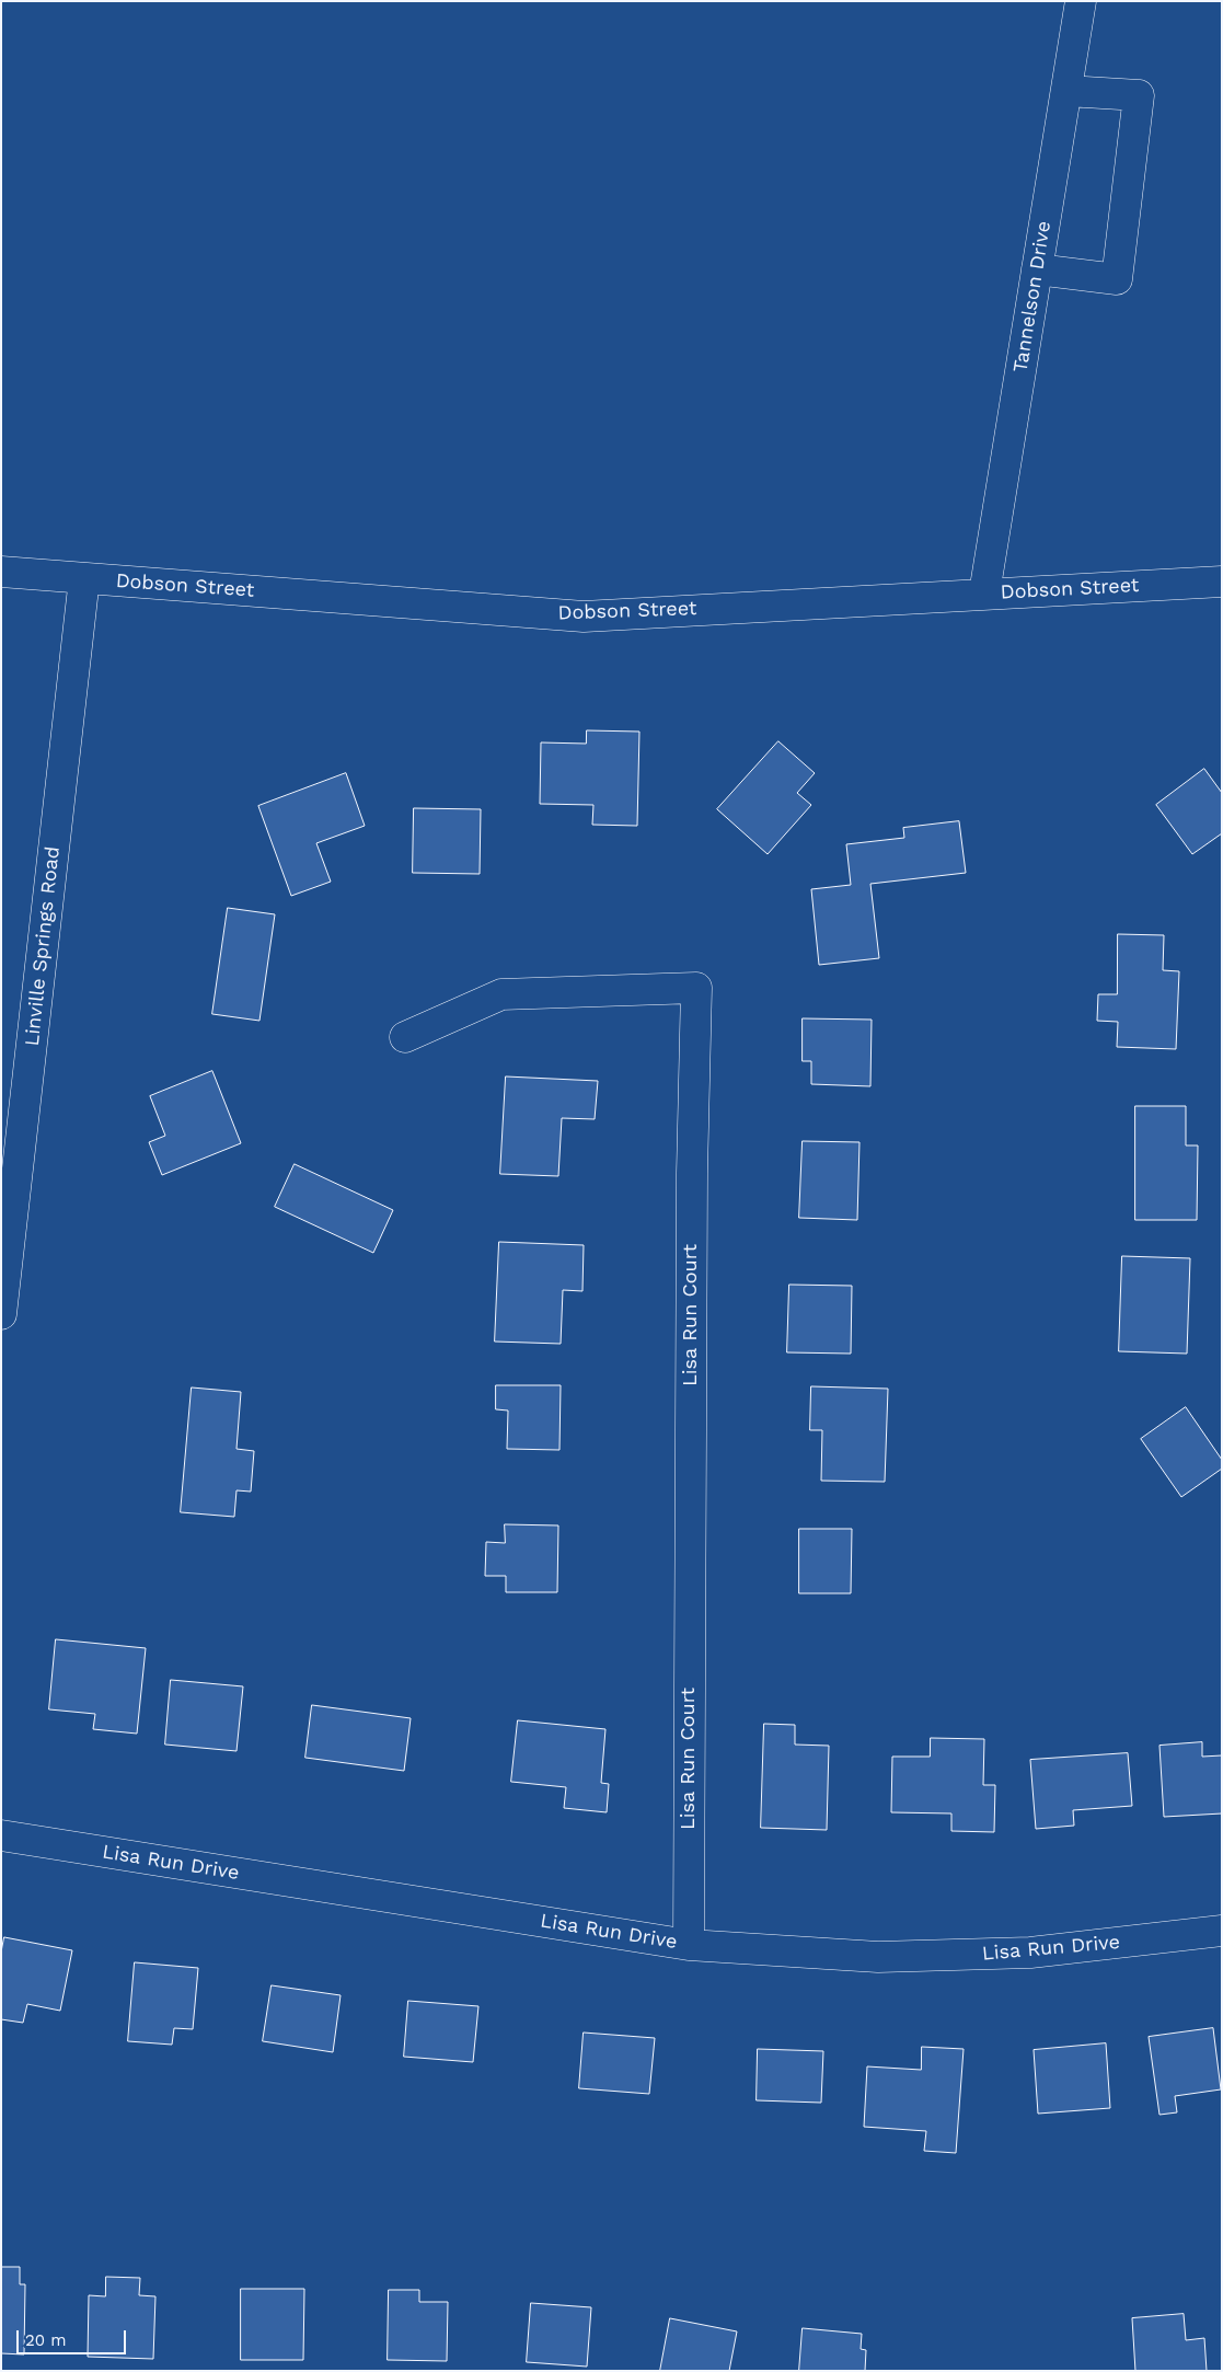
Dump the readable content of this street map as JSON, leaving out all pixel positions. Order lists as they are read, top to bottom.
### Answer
{
  "streets": {
    "street": [
      "Tannelson Drive",
      "Dobson Street",
      "Linville Springs Road",
      "Lisa Run Court",
      "Lisa Run Drive"
    ]
  },
  "crossings": [
    ["Tannelson Drive", "Dobson Street"],
    ["Dobson Street", "Linville Springs Road"],
    ["Lisa Run Court", "Lisa Run Drive"]
  ],
  "scale_bar": "20 m"
}
